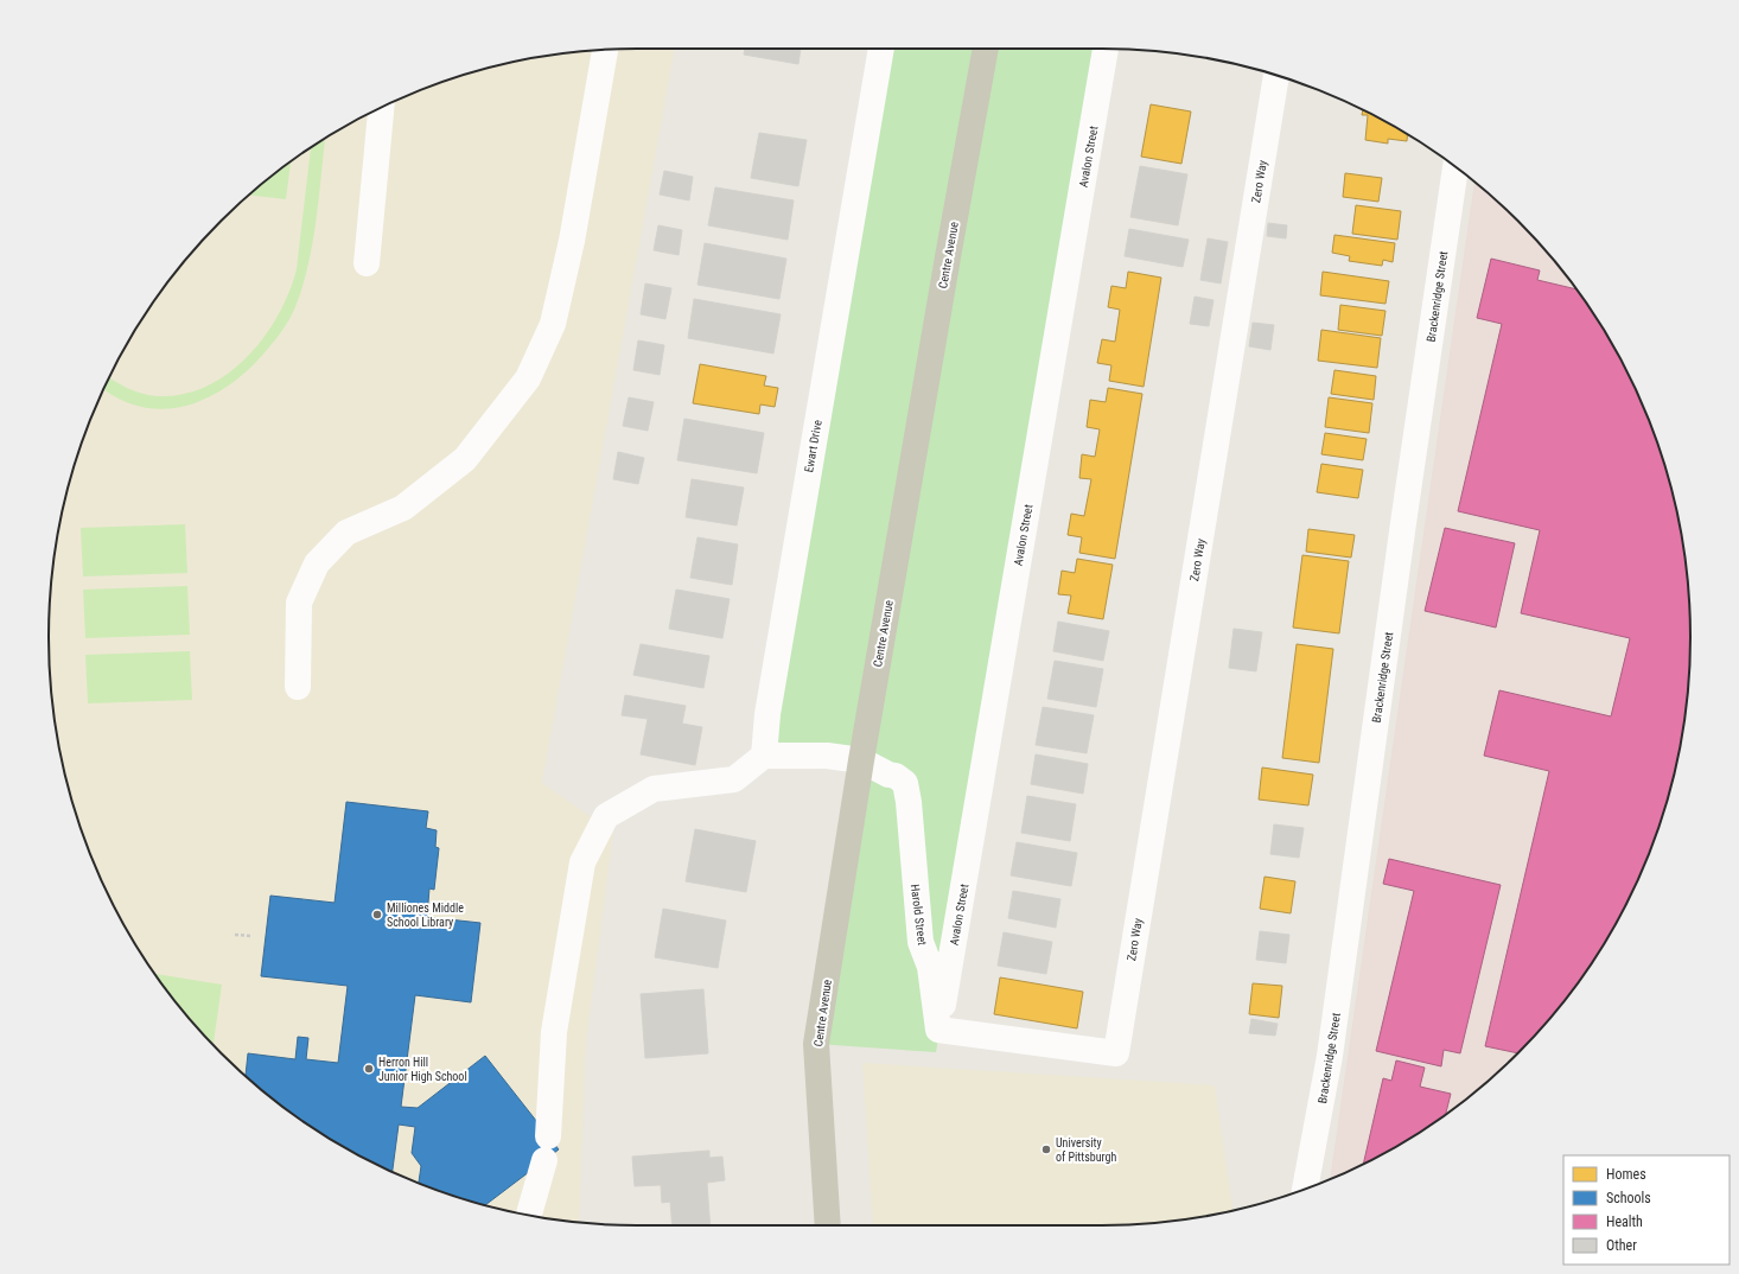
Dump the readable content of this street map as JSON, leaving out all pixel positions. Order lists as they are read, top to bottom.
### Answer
{
  "streets": {
    "main road": ["Centre Avenue"],
    "street": [
      "Avalon Street",
      "Zero Way",
      "Brackenridge Street",
      "Ewart Drive",
      "Harold Street"
    ]
  },
  "crossings": [
    ["Avalon Street", "Zero Way"],
    ["Avalon Street", "Harold Street"],
    ["Zero Way", "Harold Street"],
    ["Centre Avenue", "Harold Street"]
  ],
  "places": ["Milliones Middle School Library", "Herron Hill Junior High School", "University of Pittsburgh"],
  "legend": [
    "Homes",
    "Schools",
    "Health",
    "Other"
  ]
}
